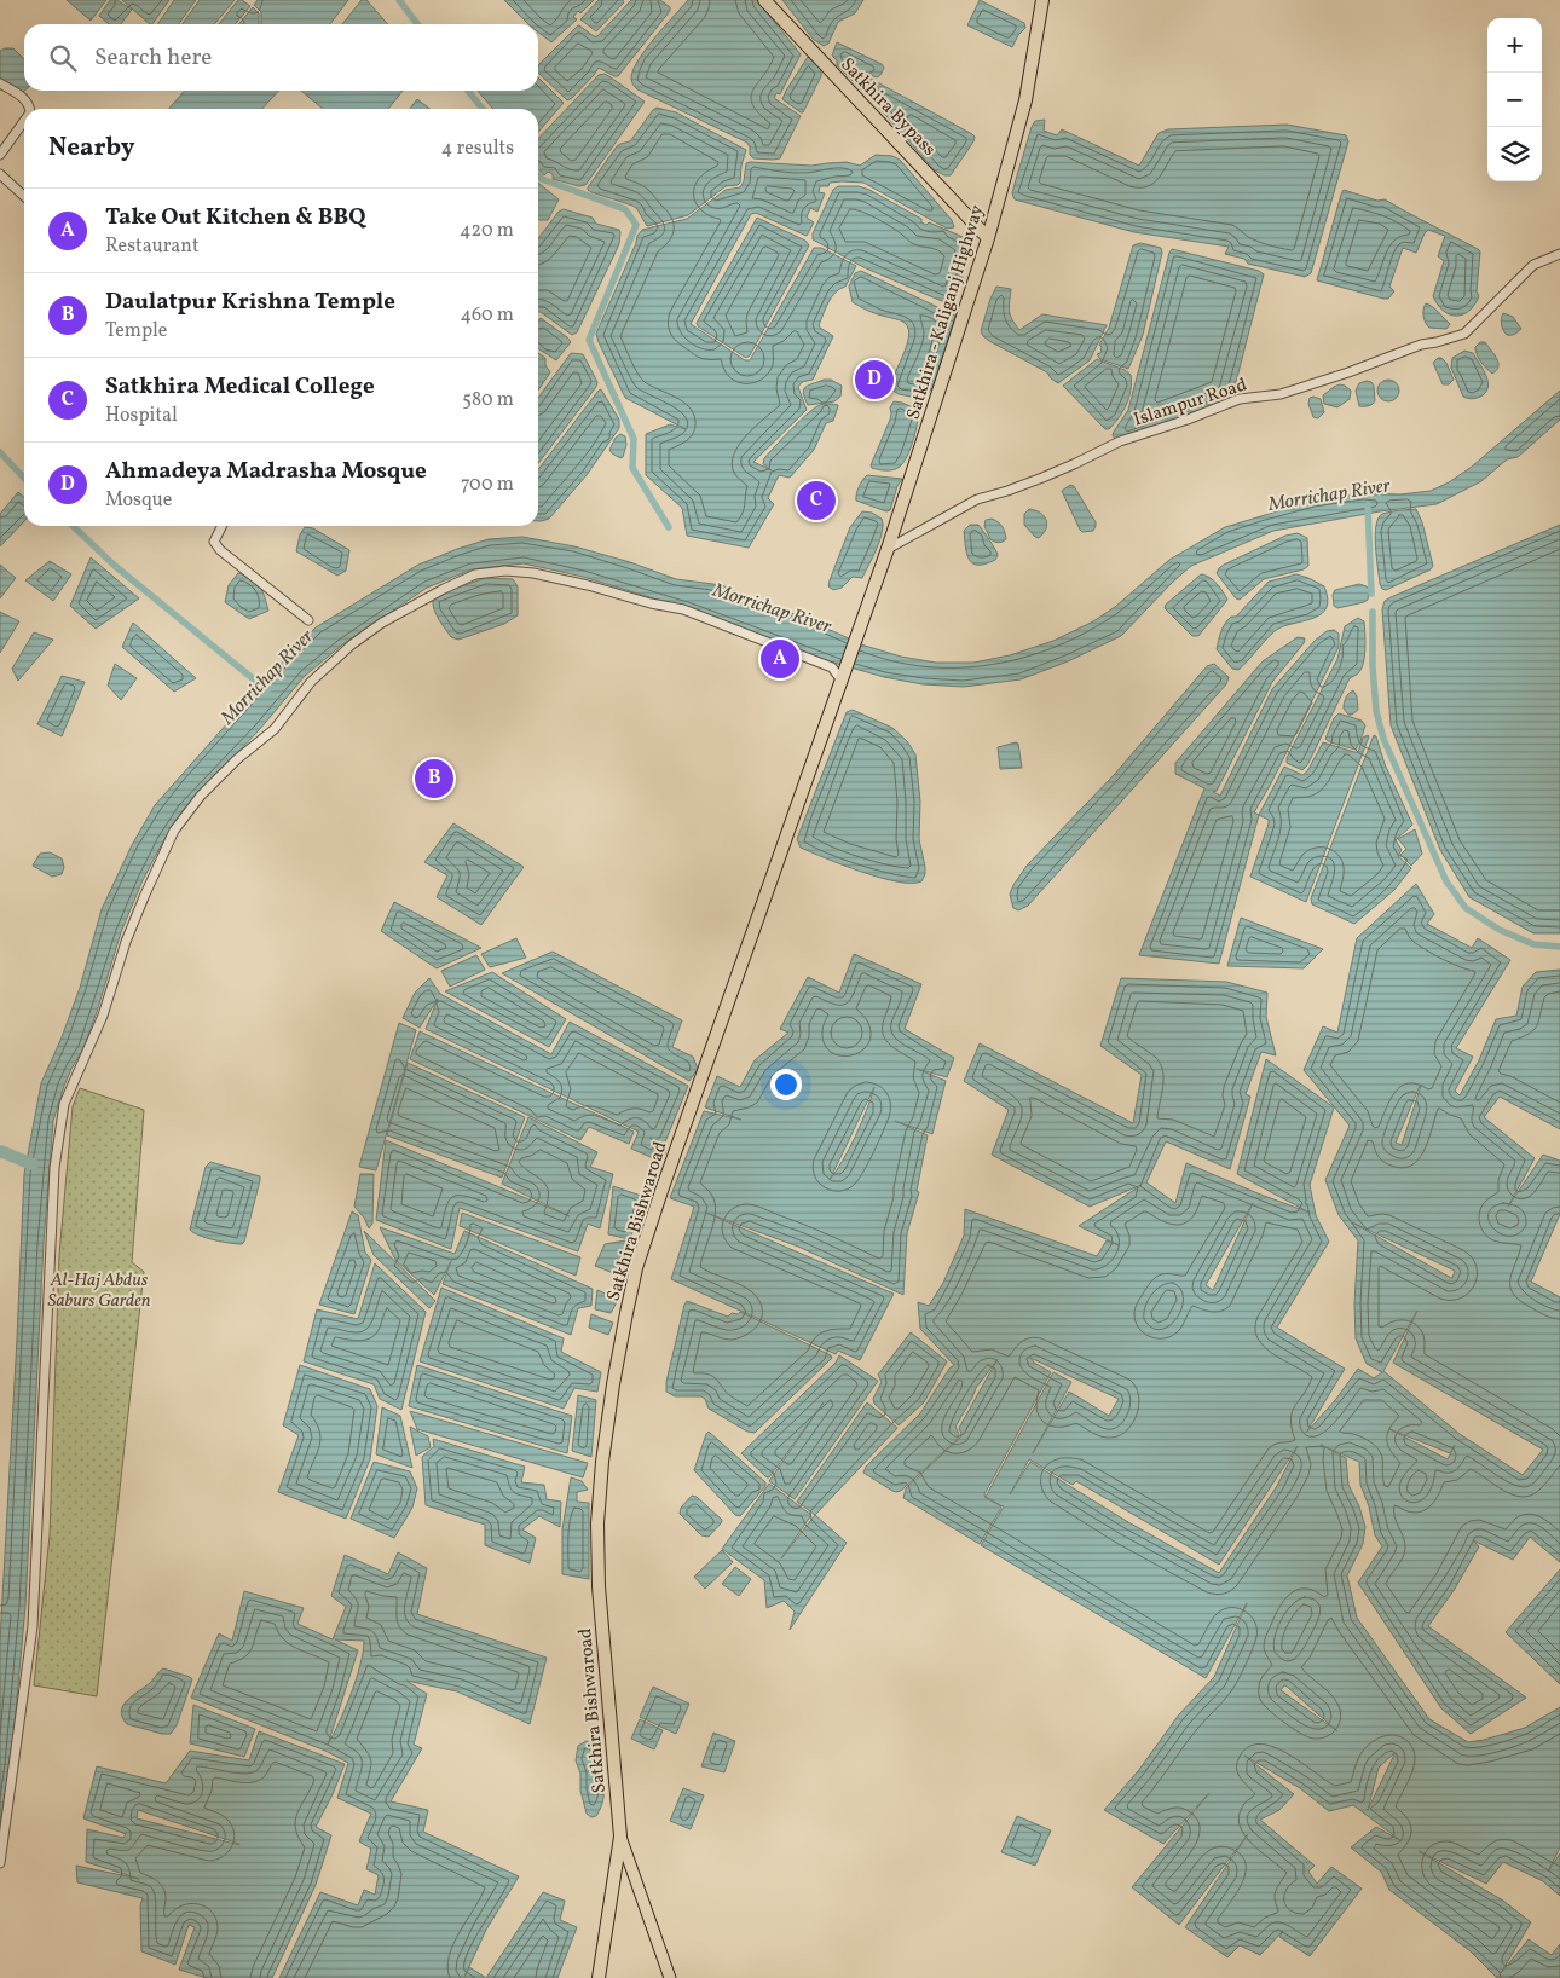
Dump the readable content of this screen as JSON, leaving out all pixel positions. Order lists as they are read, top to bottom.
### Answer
{
  "streets": {
    "highway": ["Satkhira Bypass", "Satkhira - Kaliganj Highway", "Satkhira Bishwaroad"],
    "street": ["Islampur Road"]
  },
  "crossings": [
    ["Satkhira Bypass", "Satkhira - Kaliganj Highway"],
    ["Satkhira - Kaliganj Highway", "Islampur Road"],
    ["Satkhira - Kaliganj Highway", "Satkhira Bishwaroad"]
  ],
  "water": ["Morrichap River"],
  "parks": ["Al-Haj Abdus Saburs Garden"],
  "page": {
    "map_buttons": ["+", "−"],
    "search": "Search here",
    "heading": ["Nearby", "4 results"],
    "list": [
      {
        "mark": "A",
        "name": "Take Out Kitchen & BBQ",
        "note": "Restaurant",
        "value": "420 m"
      },
      {
        "mark": "B",
        "name": "Daulatpur Krishna Temple",
        "note": "Temple",
        "value": "460 m"
      },
      {
        "mark": "C",
        "name": "Satkhira Medical College",
        "note": "Hospital",
        "value": "580 m"
      },
      {
        "mark": "D",
        "name": "Ahmadeya Madrasha Mosque",
        "note": "Mosque",
        "value": "700 m"
      }
    ],
    "pins": [
      "D",
      "C",
      "A",
      "B"
    ]
  }
}
